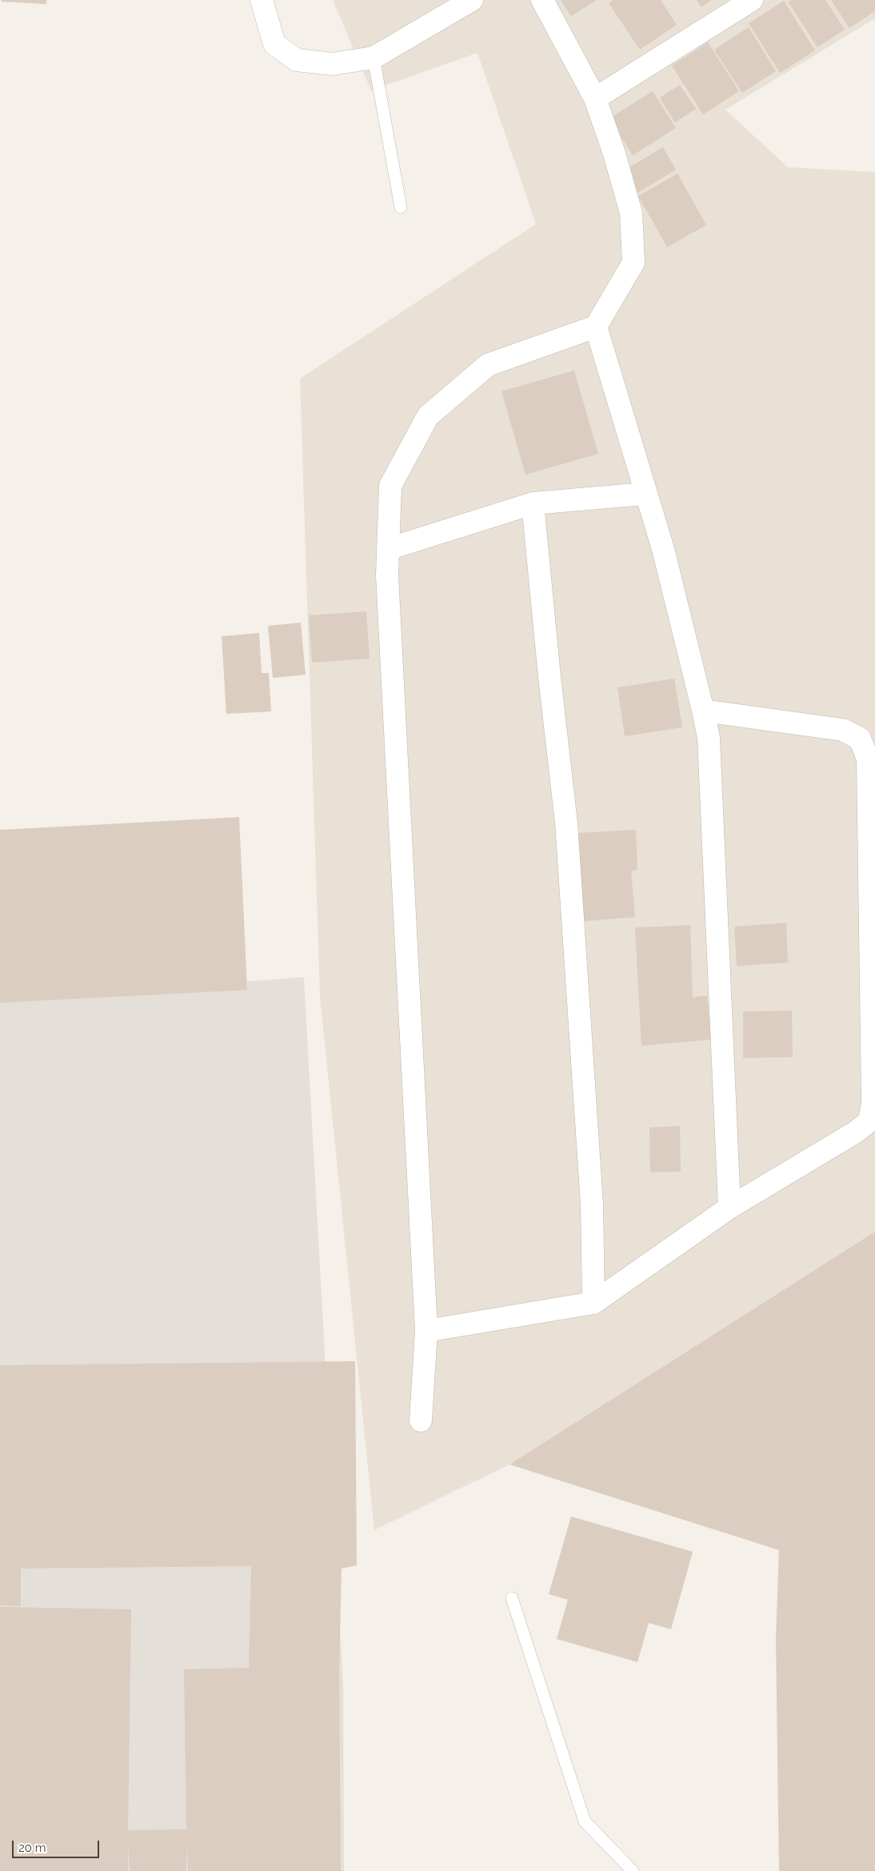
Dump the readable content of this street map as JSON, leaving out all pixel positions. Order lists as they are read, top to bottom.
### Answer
{
  "scale_bar": "20 m"
}
